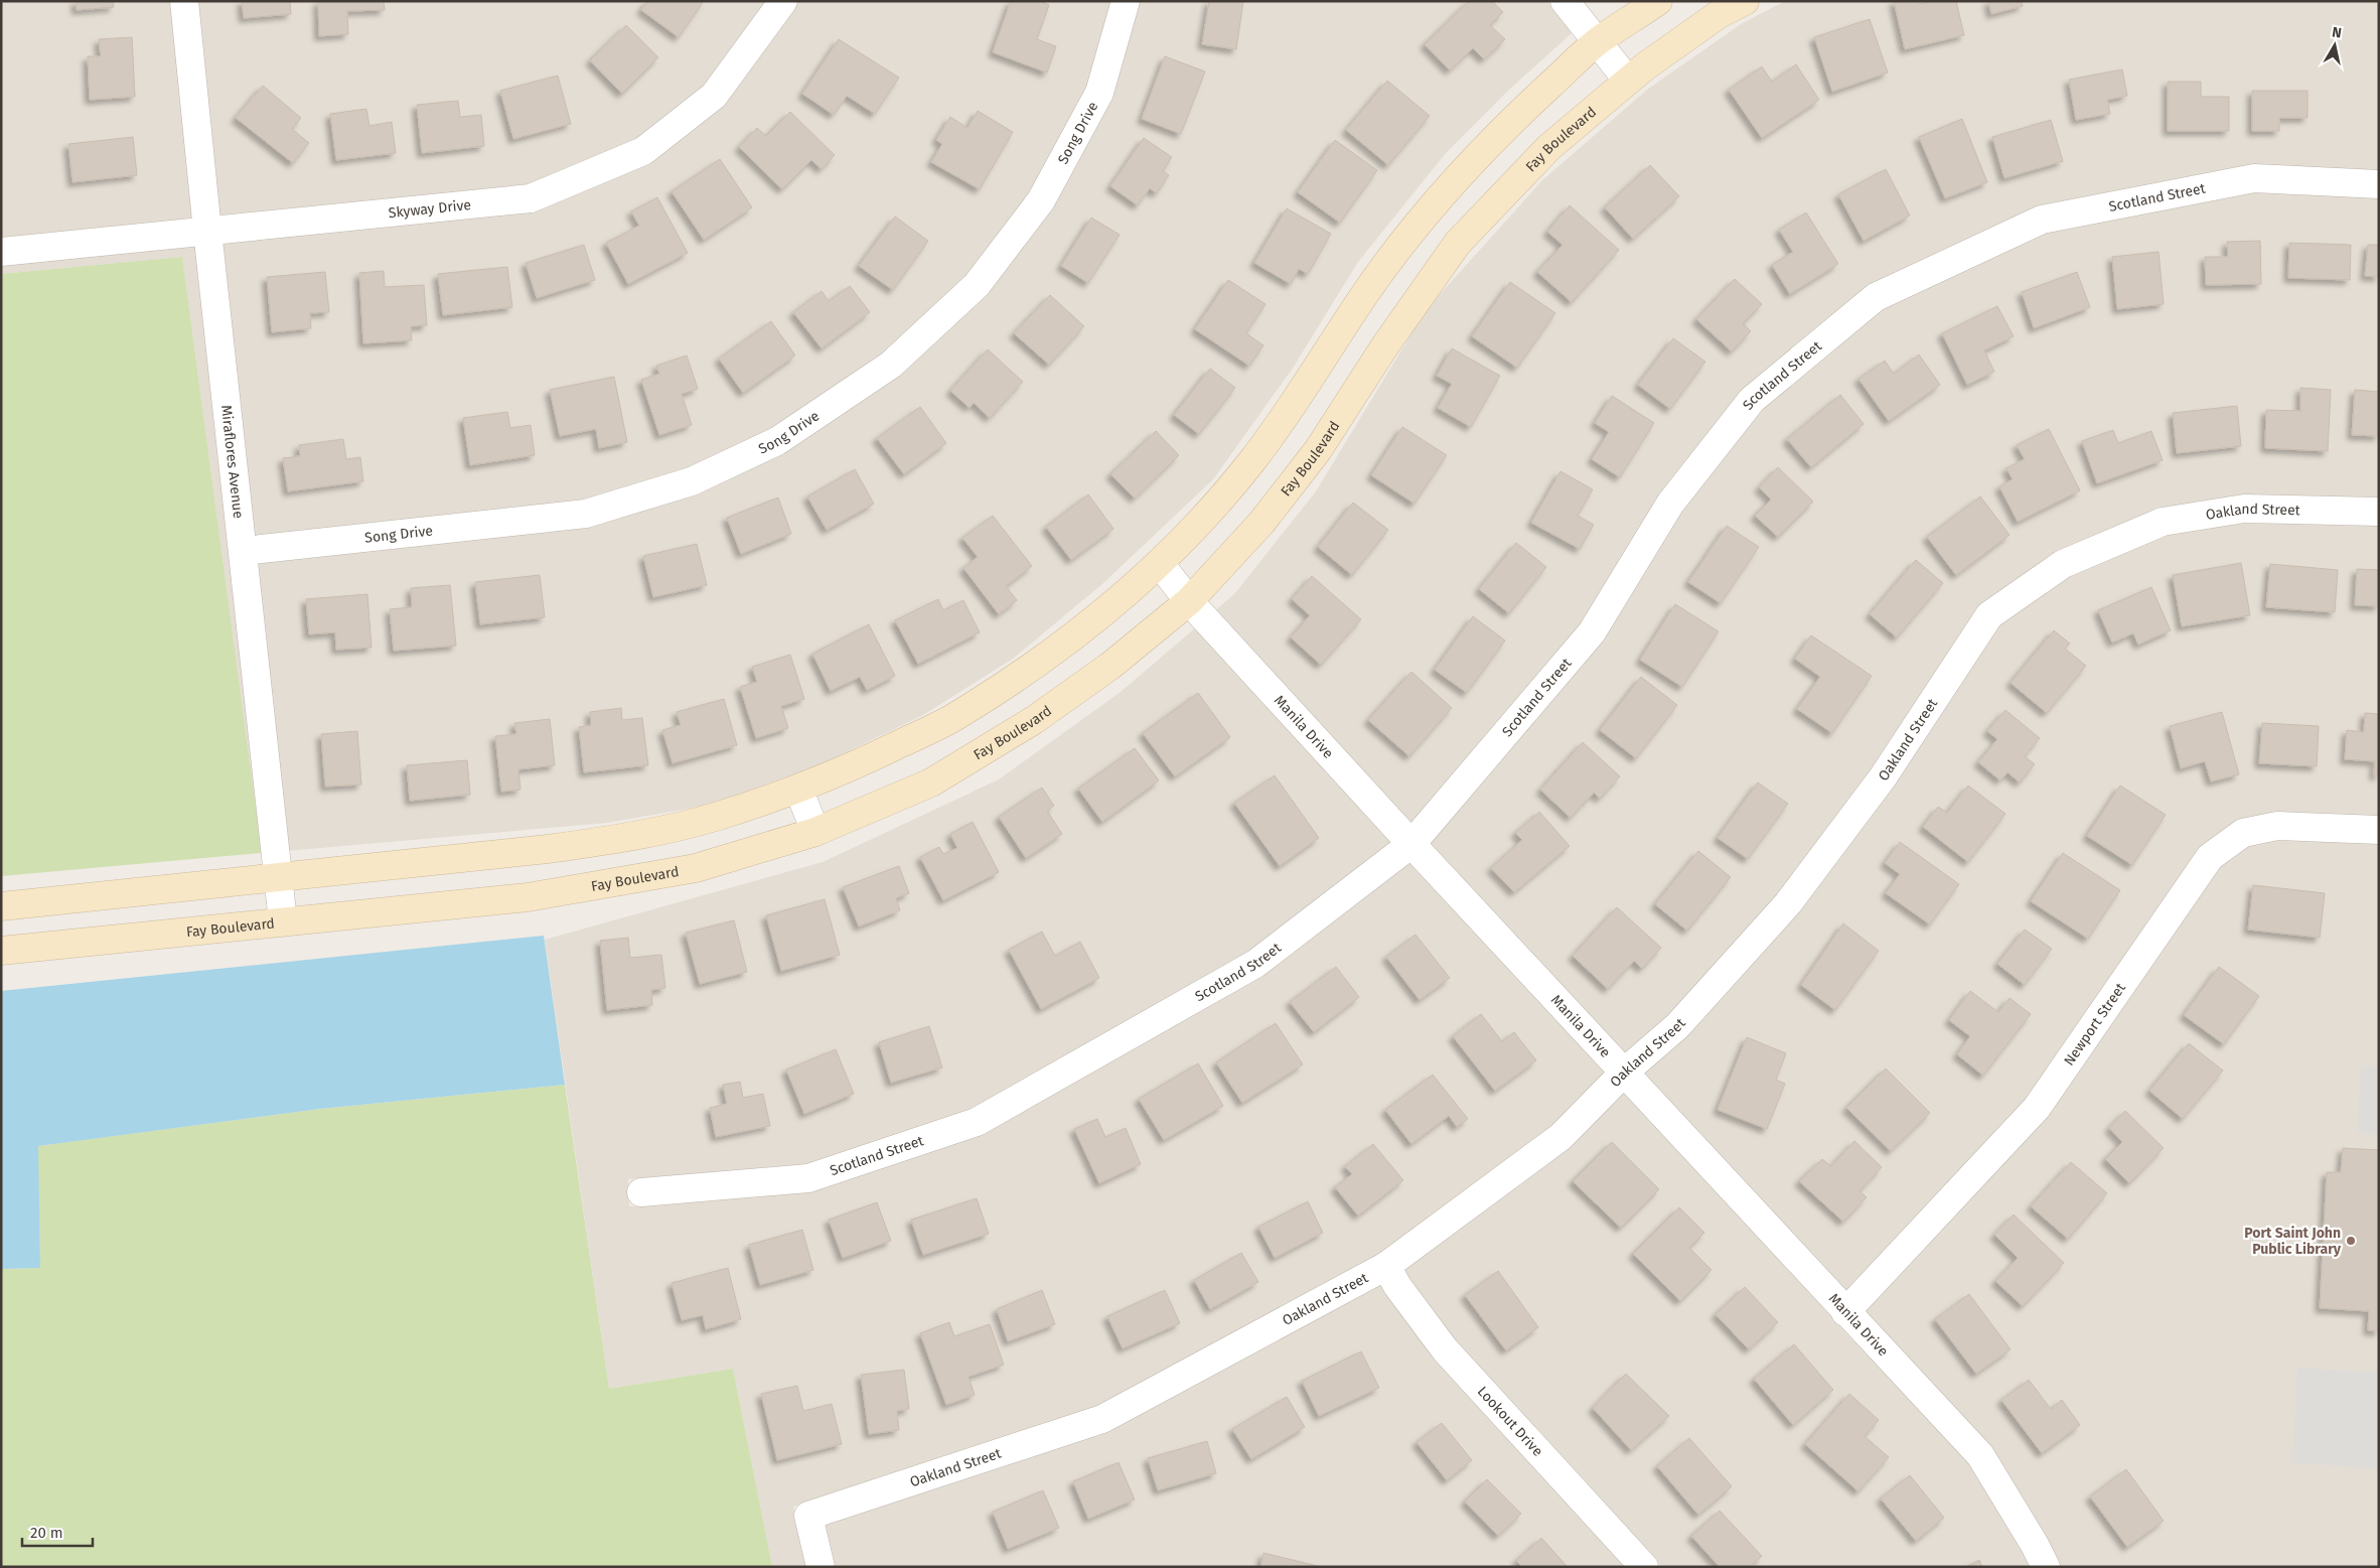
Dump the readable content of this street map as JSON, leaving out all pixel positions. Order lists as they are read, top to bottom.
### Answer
{
  "streets": {
    "main road": ["Fay Boulevard"],
    "street": [
      "Song Drive",
      "Scotland Street",
      "Skyway Drive",
      "Miraflores Avenue",
      "Oakland Street",
      "Manila Drive",
      "Newport Street",
      "Lookout Drive"
    ]
  },
  "crossings": [
    ["Song Drive", "Miraflores Avenue"],
    ["Fay Boulevard", "Miraflores Avenue"],
    ["Fay Boulevard", "Manila Drive"],
    ["Scotland Street", "Manila Drive"],
    ["Skyway Drive", "Miraflores Avenue"],
    ["Oakland Street", "Manila Drive"],
    ["Oakland Street", "Lookout Drive"],
    ["Manila Drive", "Newport Street"]
  ],
  "places": ["Port Saint John Public Library"],
  "scale_bar": "20 m",
  "north": "top"
}
